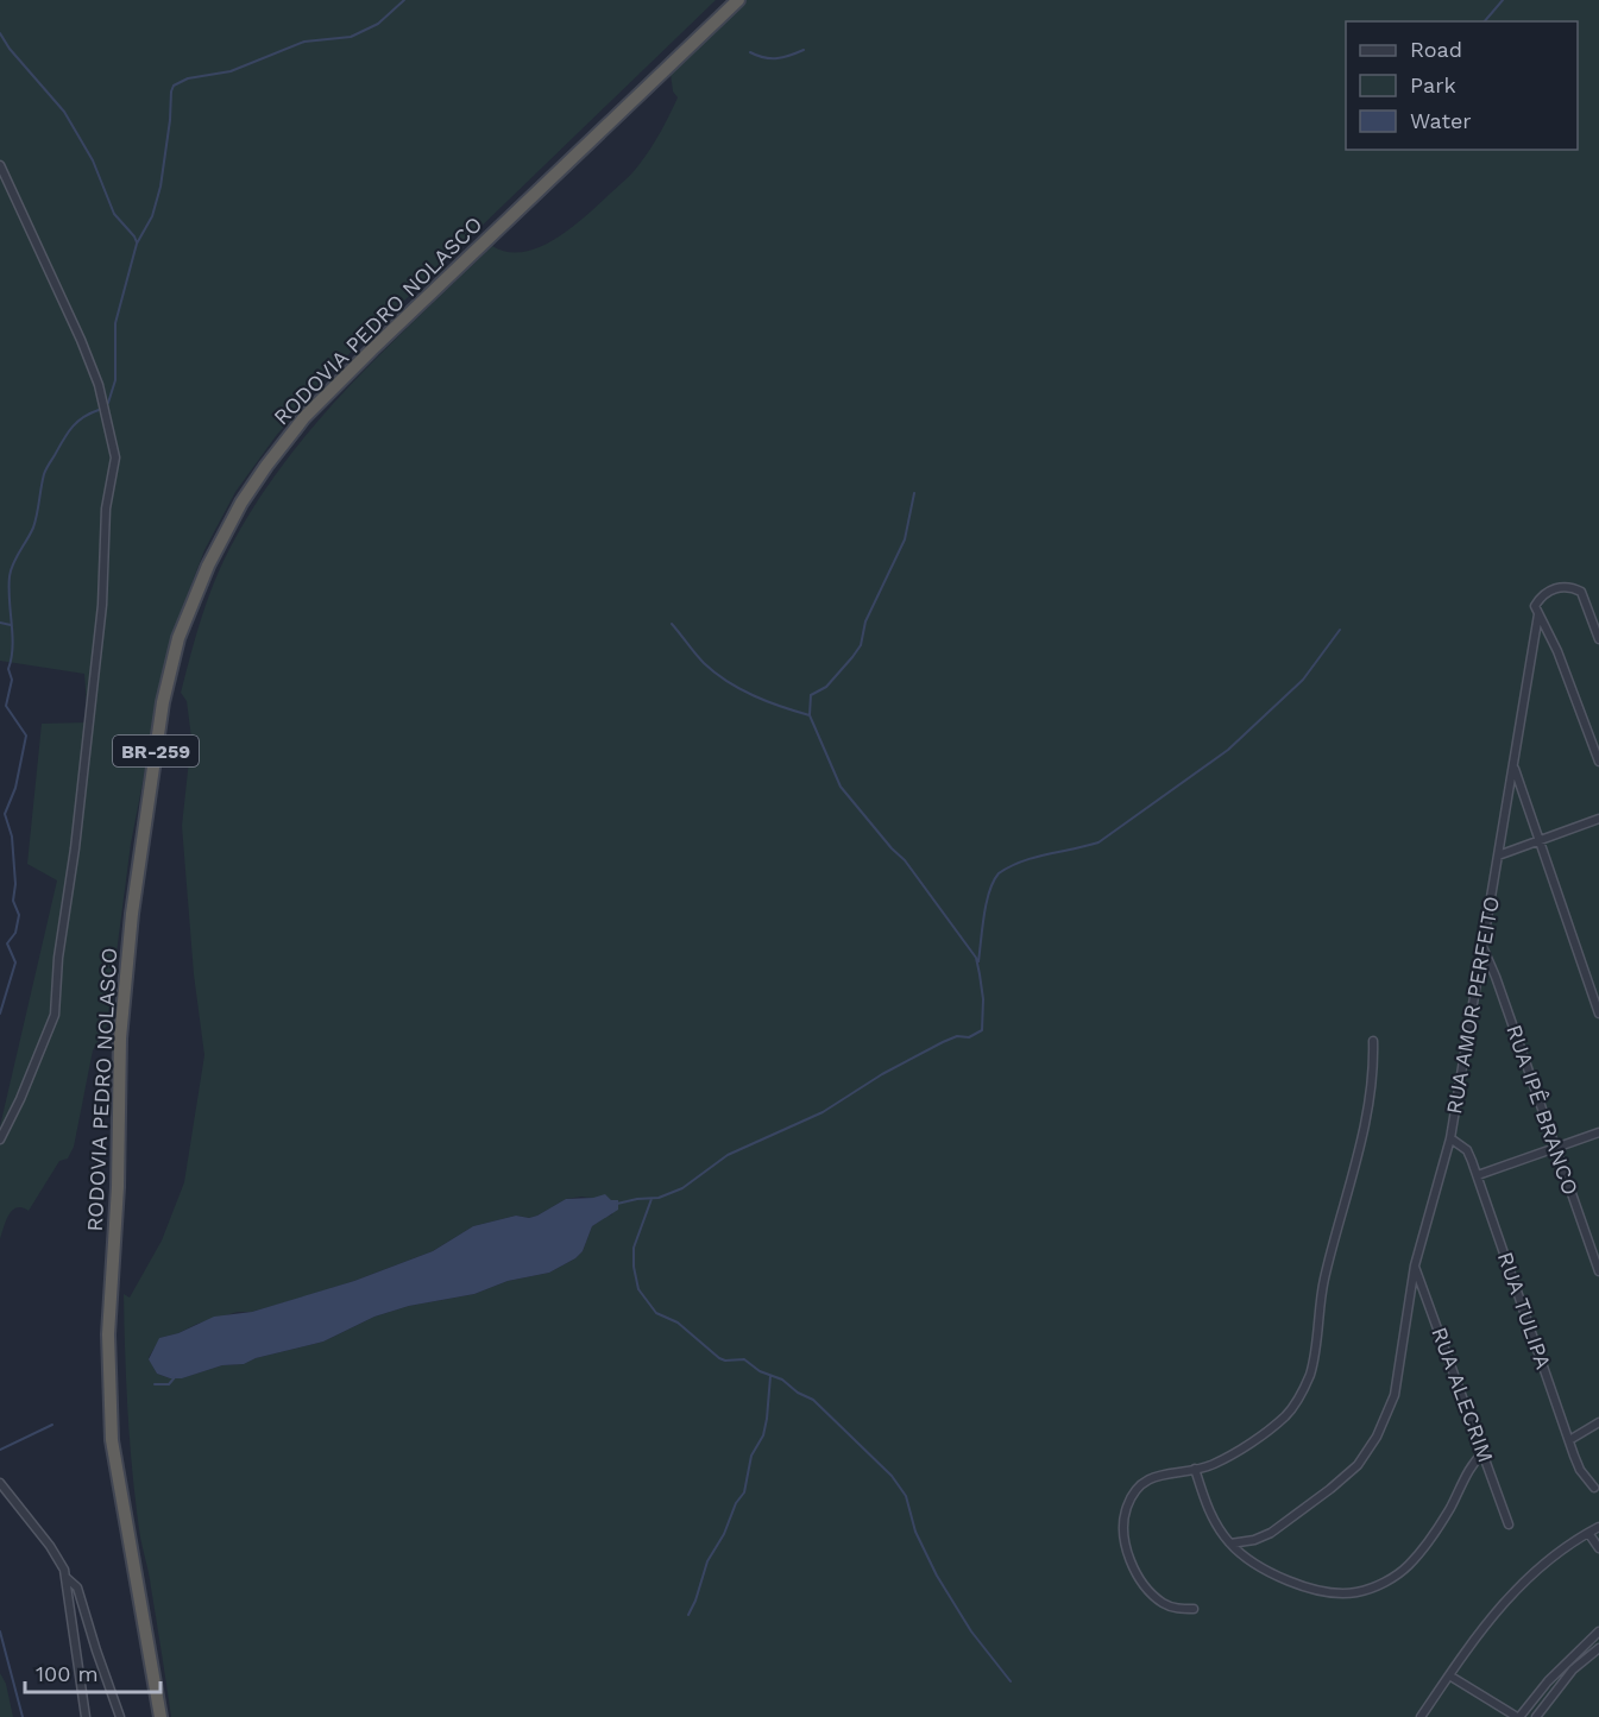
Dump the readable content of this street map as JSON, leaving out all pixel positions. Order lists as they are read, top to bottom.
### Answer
{
  "streets": {
    "highway": ["RODOVIA PEDRO NOLASCO", "BR-259"],
    "street": [
      "RUA AMOR PERFEITO",
      "RUA IPÊ BRANCO",
      "RUA TULIPA",
      "RUA ALECRIM"
    ]
  },
  "crossings": [
    ["RUA AMOR PERFEITO", "RUA IPÊ BRANCO"],
    ["RUA AMOR PERFEITO", "RUA TULIPA"],
    ["RUA AMOR PERFEITO", "RUA ALECRIM"]
  ],
  "legend": ["Road", "Park", "Water"],
  "scale_bar": "100 m"
}
